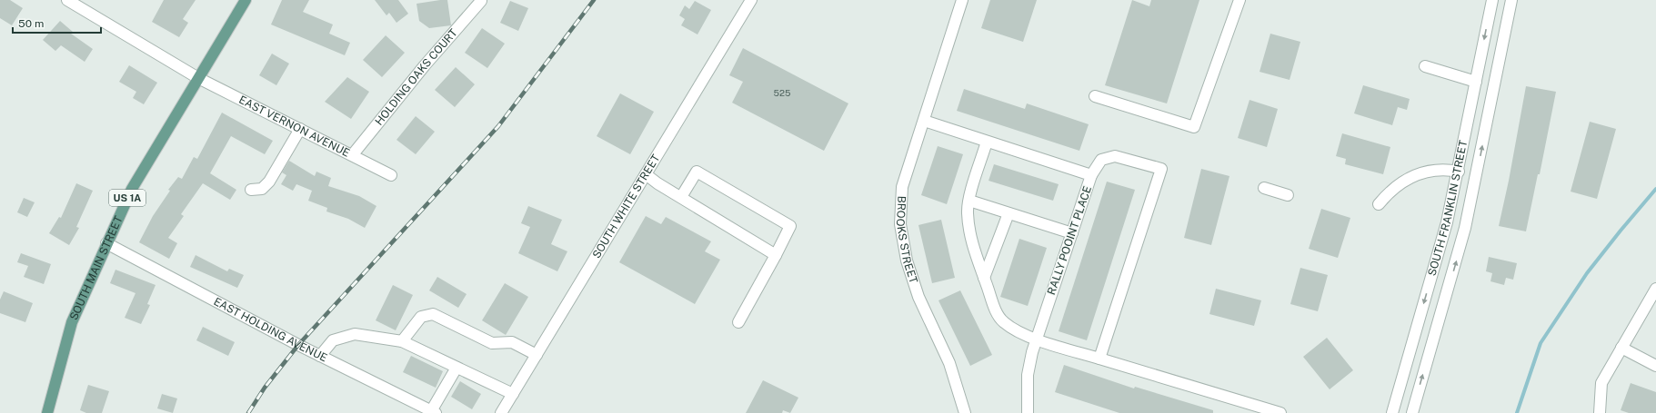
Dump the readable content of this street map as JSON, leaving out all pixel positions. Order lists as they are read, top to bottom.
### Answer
{
  "streets": {
    "main road": ["US 1A", "SOUTH MAIN STREET"],
    "street": [
      "HOLDING OAKS COURT",
      "EAST VERNON AVENUE",
      "SOUTH WHITE STREET",
      "SOUTH FRANKLIN STREET",
      "BROOKS STREET",
      "RALLY POOINT PLACE",
      "EAST HOLDING AVENUE"
    ]
  },
  "crossings": [
    ["HOLDING OAKS COURT", "EAST VERNON AVENUE"],
    ["EAST VERNON AVENUE", "SOUTH MAIN STREET"],
    ["BROOKS STREET", "RALLY POOINT PLACE"],
    ["SOUTH MAIN STREET", "EAST HOLDING AVENUE"]
  ],
  "house_numbers": ["525"],
  "scale_bar": "50 m"
}
